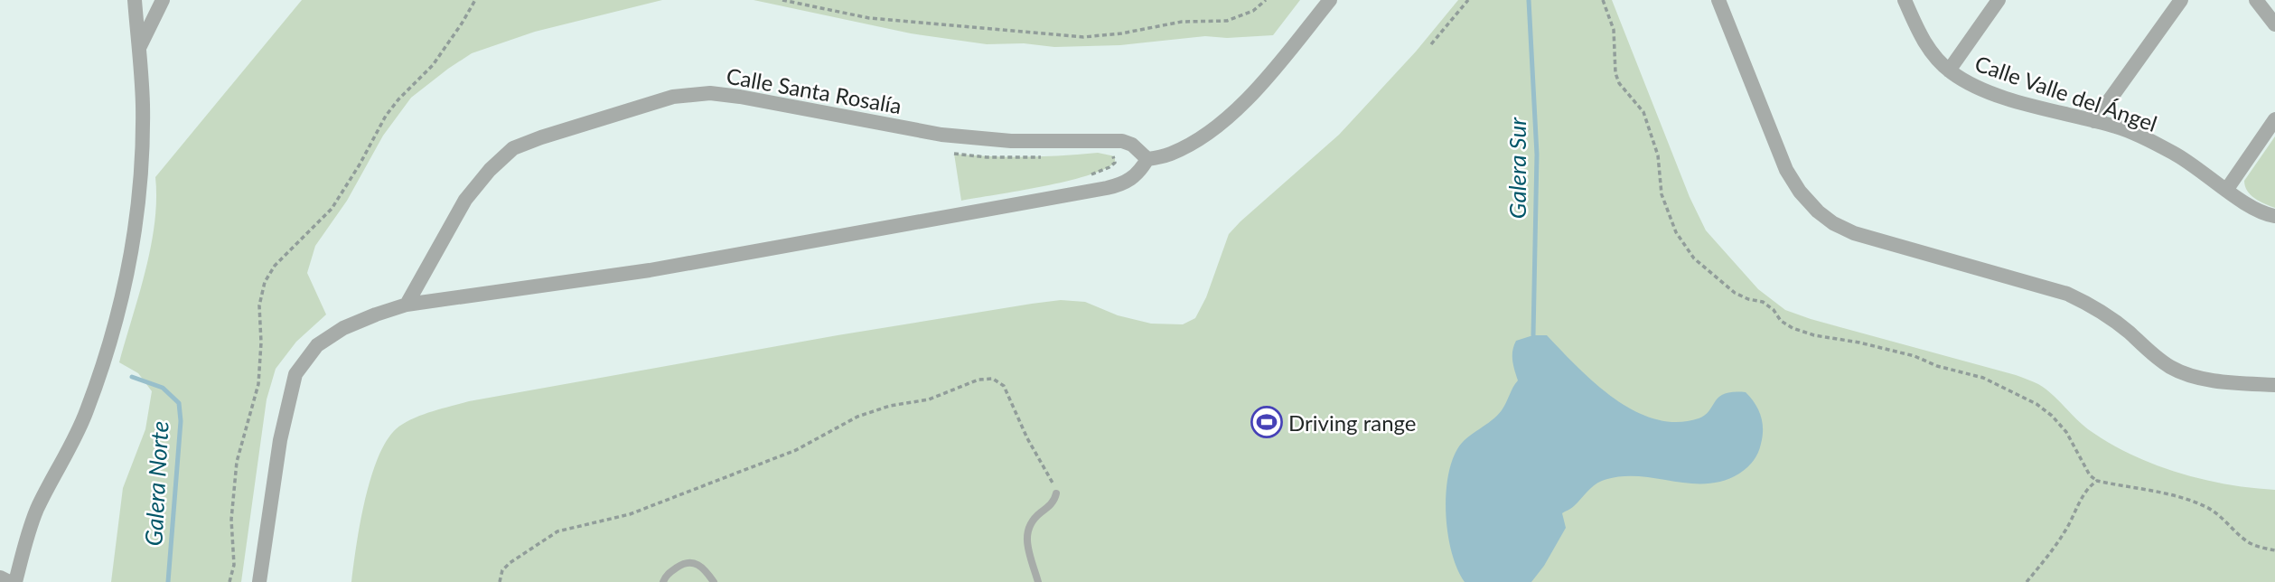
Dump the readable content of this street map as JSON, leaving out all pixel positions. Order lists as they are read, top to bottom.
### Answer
{
  "streets": {
    "street": ["Calle Santa Rosalía", "Calle Valle del Ángel"]
  },
  "water": ["Galera Sur", "Galera Norte"],
  "places": {
    "sports": ["Driving range"]
  }
}
